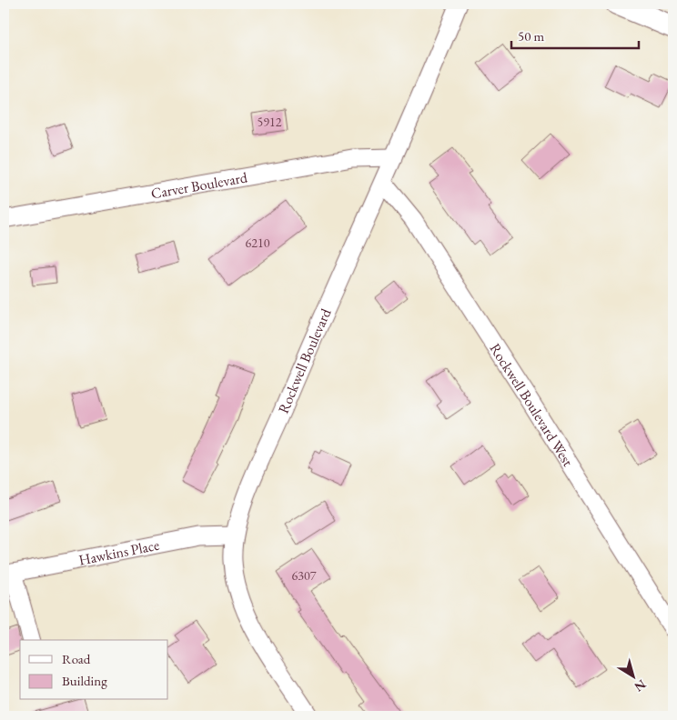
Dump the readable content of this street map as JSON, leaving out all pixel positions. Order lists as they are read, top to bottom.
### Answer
{
  "streets": {
    "street": [
      "Carver Boulevard",
      "Rockwell Boulevard",
      "Rockwell Boulevard West",
      "Hawkins Place"
    ]
  },
  "crossings": [
    ["Carver Boulevard", "Rockwell Boulevard"],
    ["Rockwell Boulevard", "Rockwell Boulevard West"],
    ["Rockwell Boulevard", "Hawkins Place"]
  ],
  "house_numbers": ["5912", "6210", "6307"],
  "legend": ["Road", "Building"],
  "scale_bar": "50 m",
  "north": "bottom right"
}
